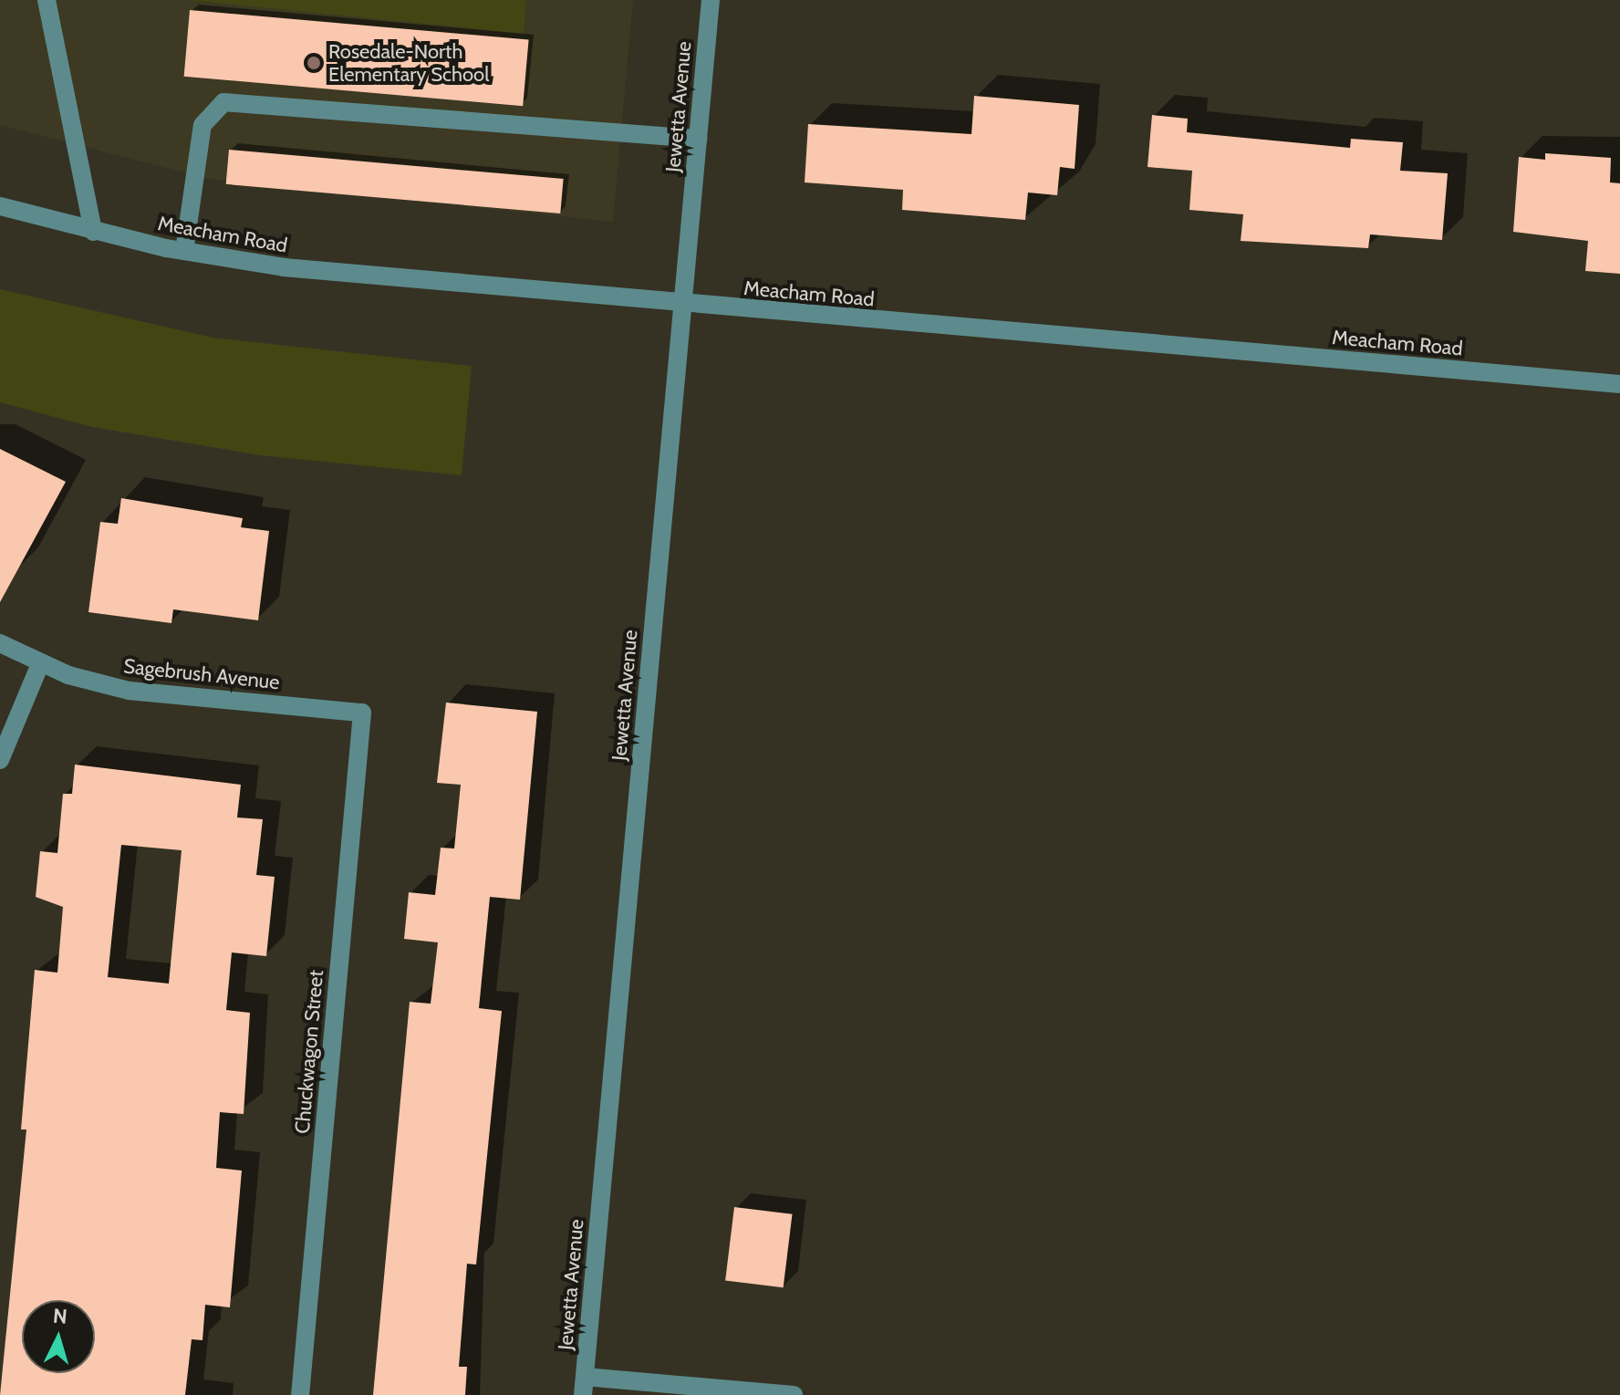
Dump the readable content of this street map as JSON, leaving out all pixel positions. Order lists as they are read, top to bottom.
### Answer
{
  "streets": {
    "street": [
      "Jewetta Avenue",
      "Meacham Road",
      "Sagebrush Avenue",
      "Chuckwagon Street"
    ]
  },
  "crossings": [
    ["Jewetta Avenue", "Meacham Road"],
    ["Sagebrush Avenue", "Chuckwagon Street"]
  ],
  "places": ["Rosedale-North Elementary School"],
  "north": "top"
}
